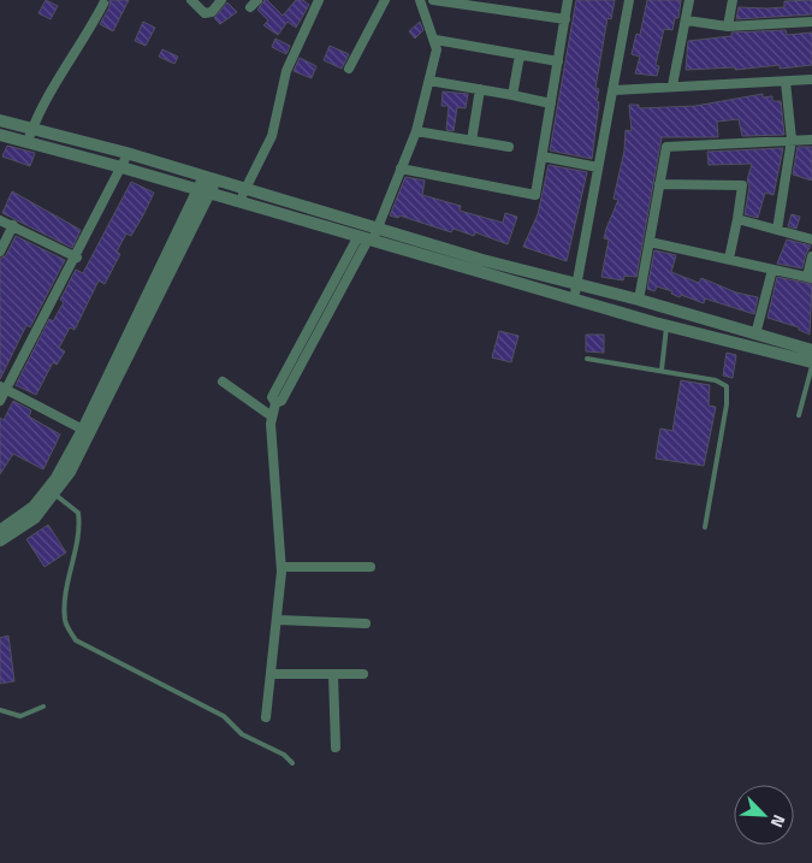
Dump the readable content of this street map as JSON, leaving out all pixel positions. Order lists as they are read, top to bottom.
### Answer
{
  "north": "bottom right"
}
